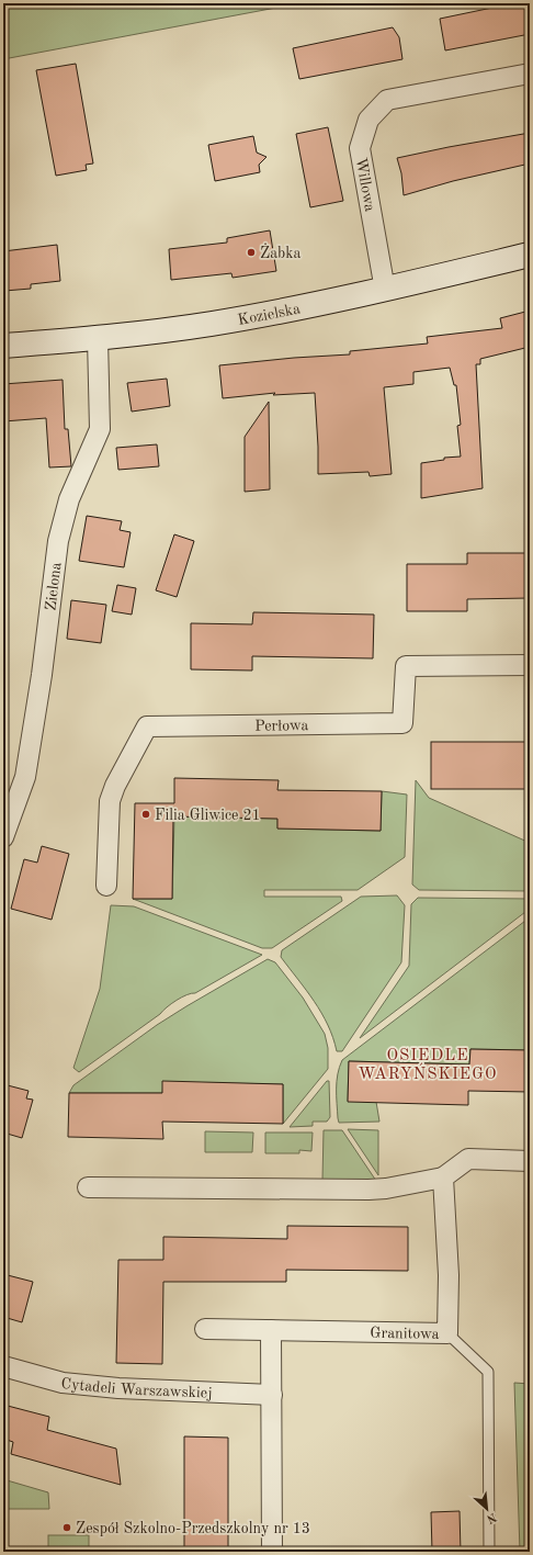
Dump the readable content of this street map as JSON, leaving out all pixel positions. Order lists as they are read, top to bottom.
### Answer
{
  "streets": {
    "street": [
      "Willowa",
      "Kozielska",
      "Zielona",
      "Perłowa",
      "Granitowa",
      "Cytadeli Warszawskiej"
    ]
  },
  "crossings": [
    ["Willowa", "Kozielska"],
    ["Kozielska", "Zielona"]
  ],
  "districts": ["OSIEDLE WARYŃSKIEGO"],
  "places": ["Żabka", "Filia Gliwice 21", "Zespół Szkolno-Przedszkolny nr 13"],
  "north": "bottom right"
}
